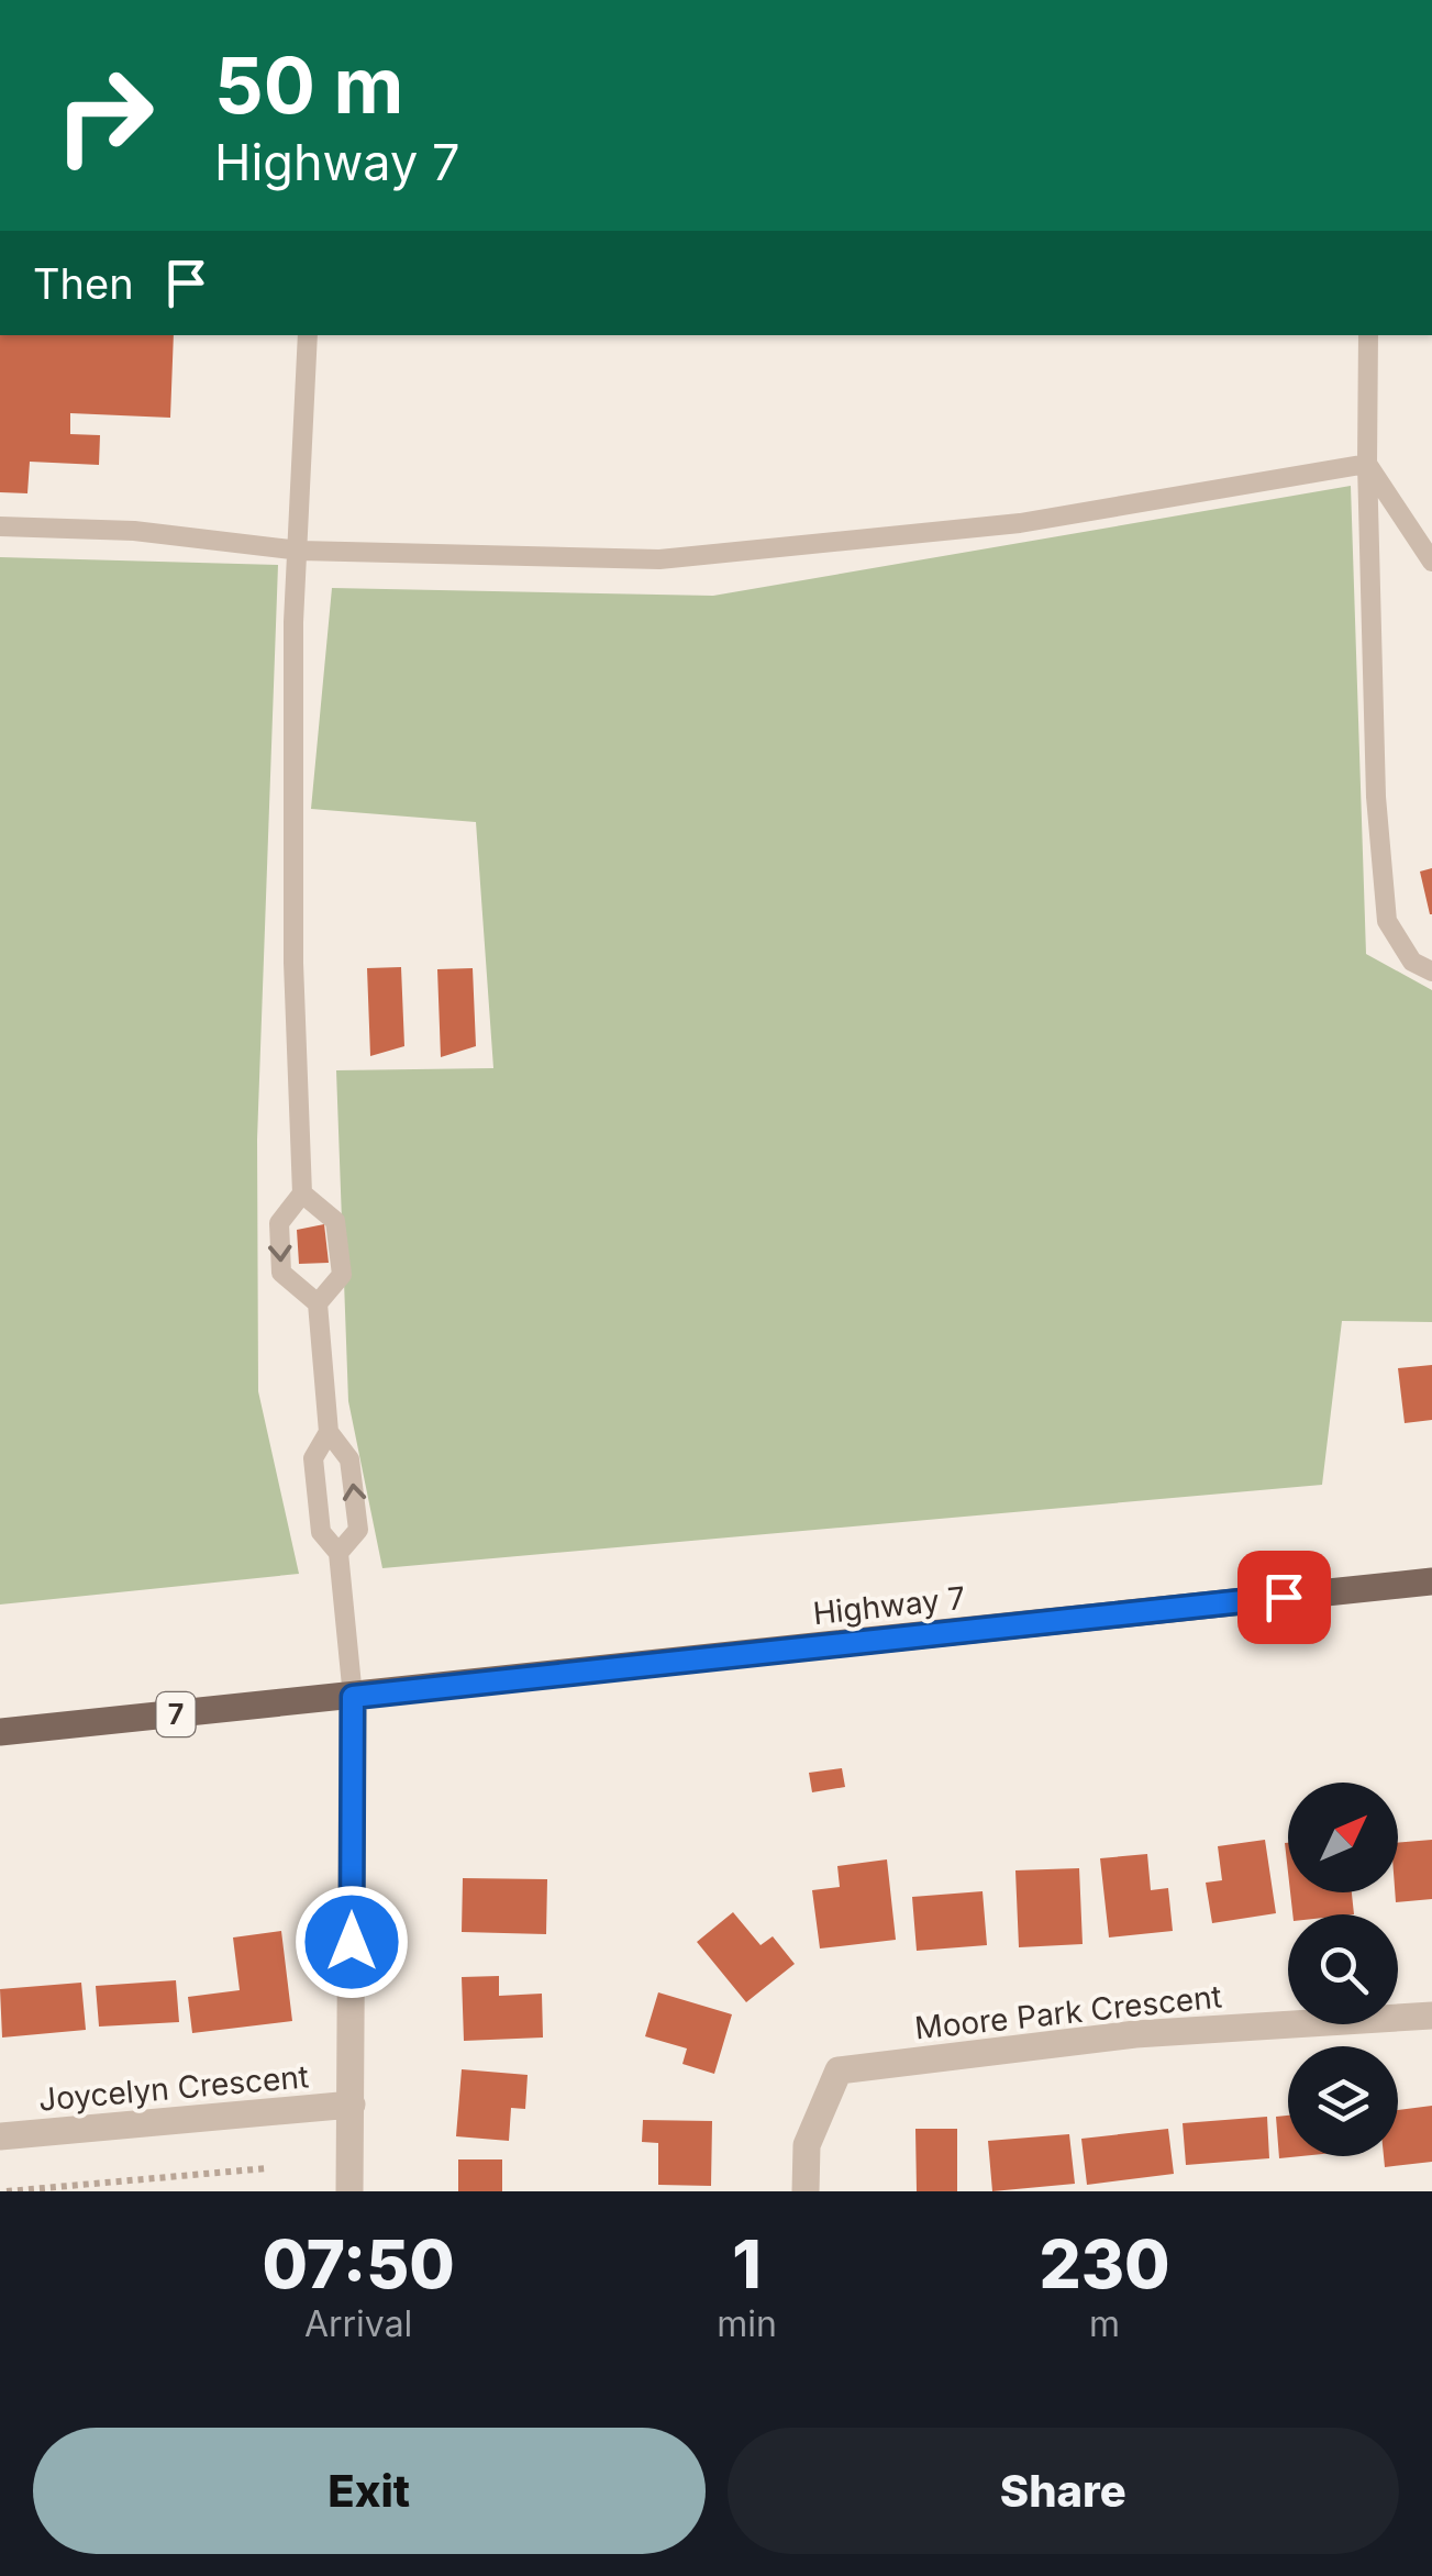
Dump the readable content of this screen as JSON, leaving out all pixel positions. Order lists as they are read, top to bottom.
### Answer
{
  "streets": {
    "main road": ["Highway 7", "7"],
    "street": ["Moore Park Crescent", "Joycelyn Crescent"]
  },
  "crossings": [
    ["Highway 7", "7"]
  ],
  "north": "top right",
  "page": {
    "turn": ["50 m", "Highway 7"],
    "then": "Then",
    "eta": [
      "07:50",
      "Arrival",
      "1",
      "min",
      "230",
      "m"
    ],
    "buttons": ["Exit", "Share"]
  }
}
